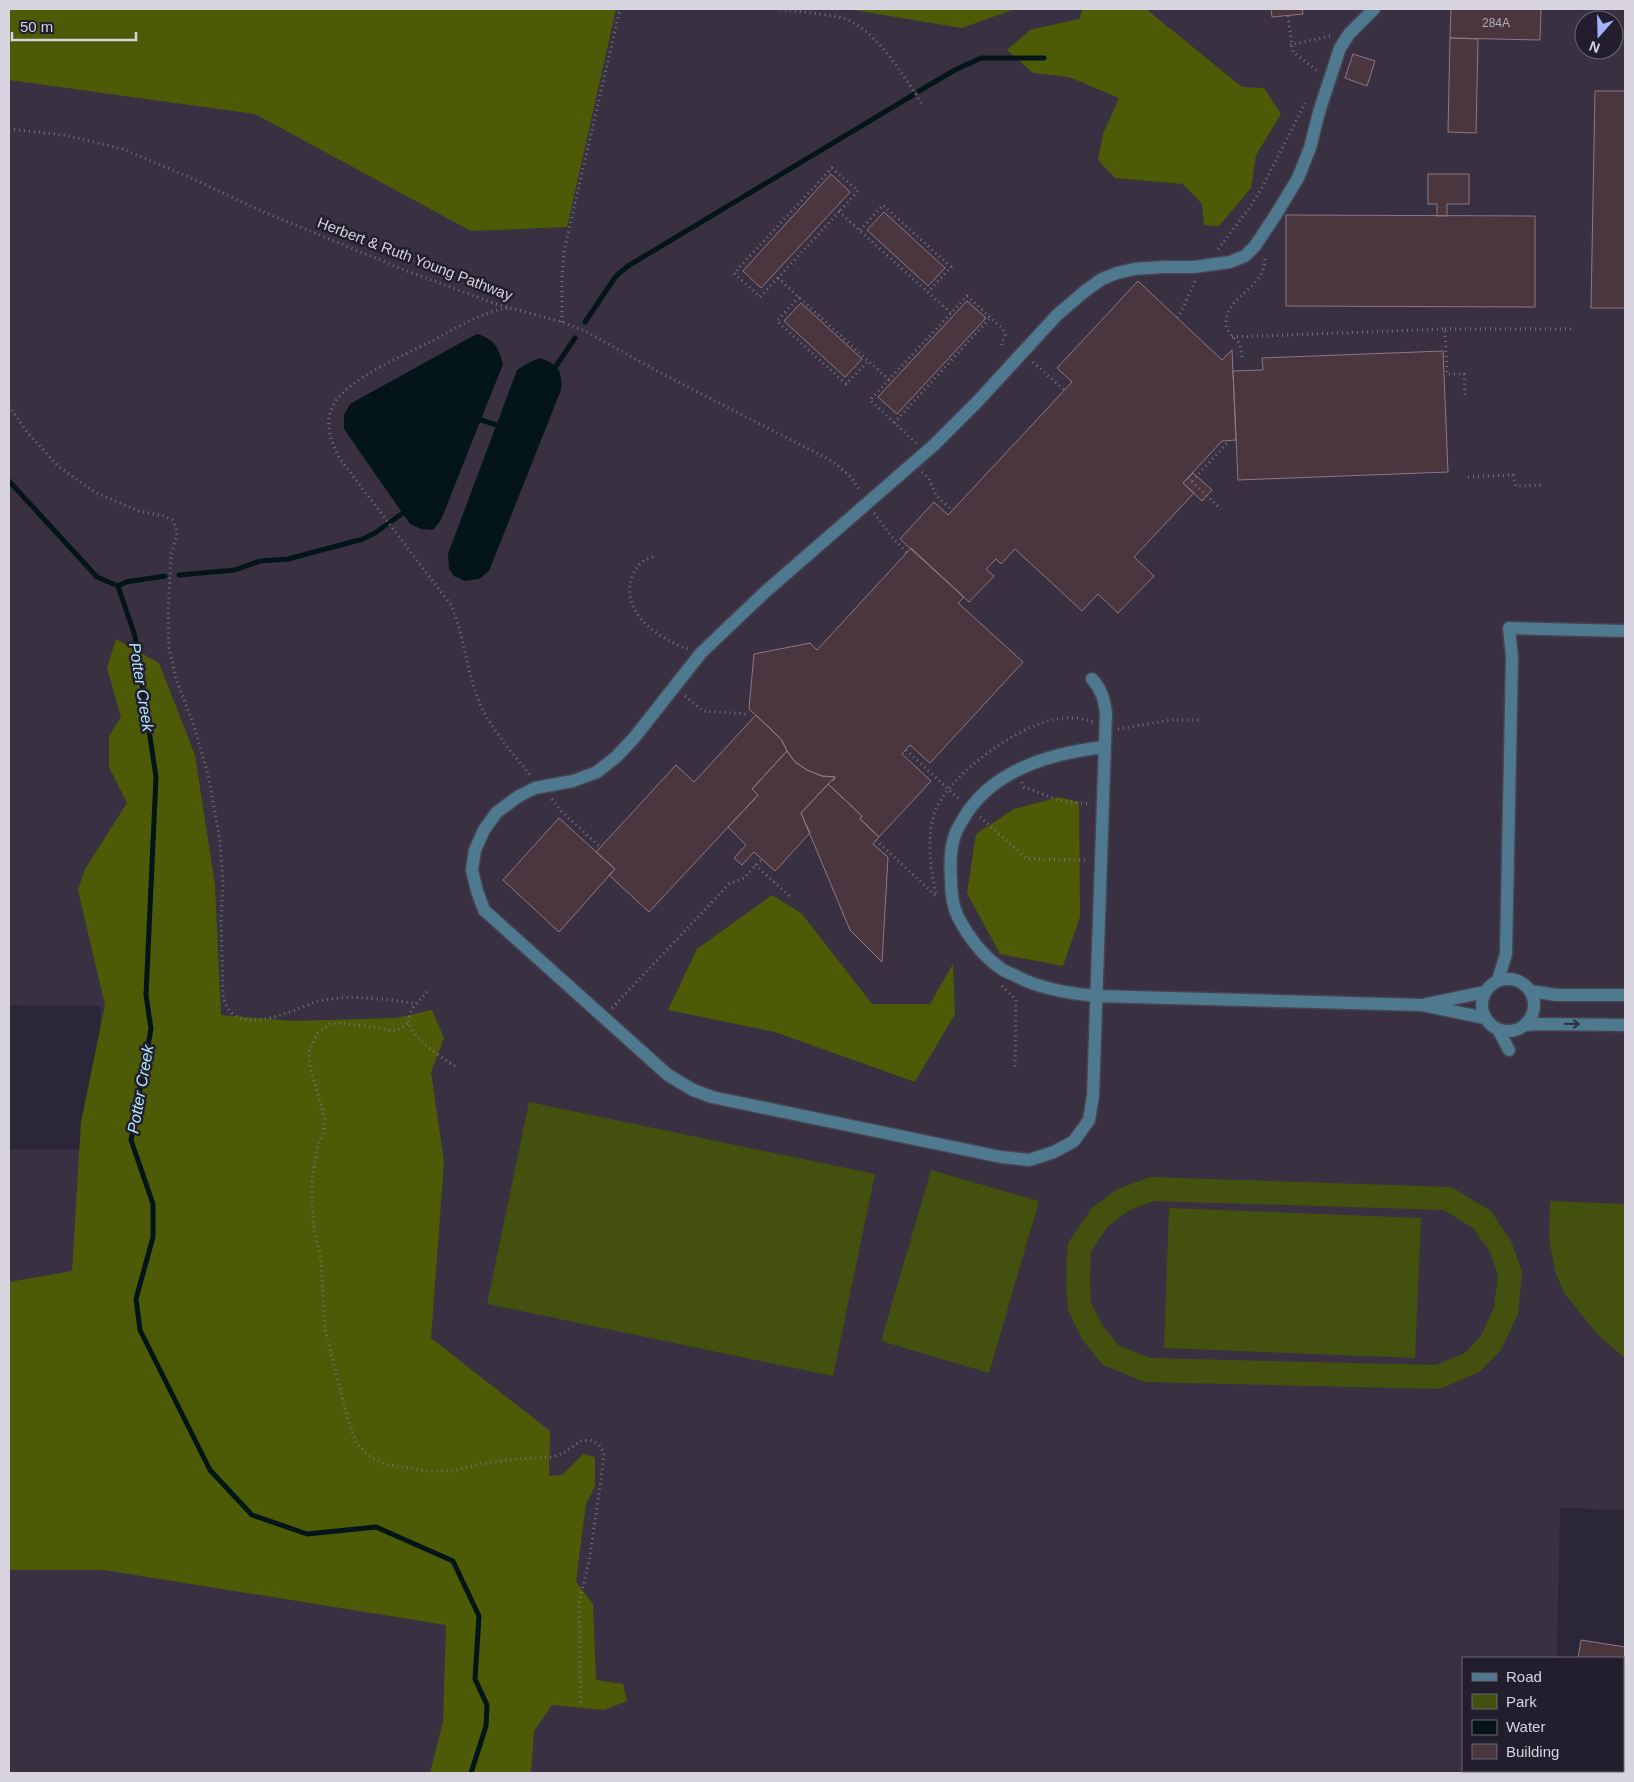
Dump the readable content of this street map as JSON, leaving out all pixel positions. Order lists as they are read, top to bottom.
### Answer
{
  "streets": {
    "path": ["Herbert & Ruth Young Pathway"]
  },
  "water": ["Potter Creek"],
  "house_numbers": ["284A"],
  "legend": [
    "Road",
    "Park",
    "Water",
    "Building"
  ],
  "scale_bar": "50 m",
  "north": "bottom"
}
